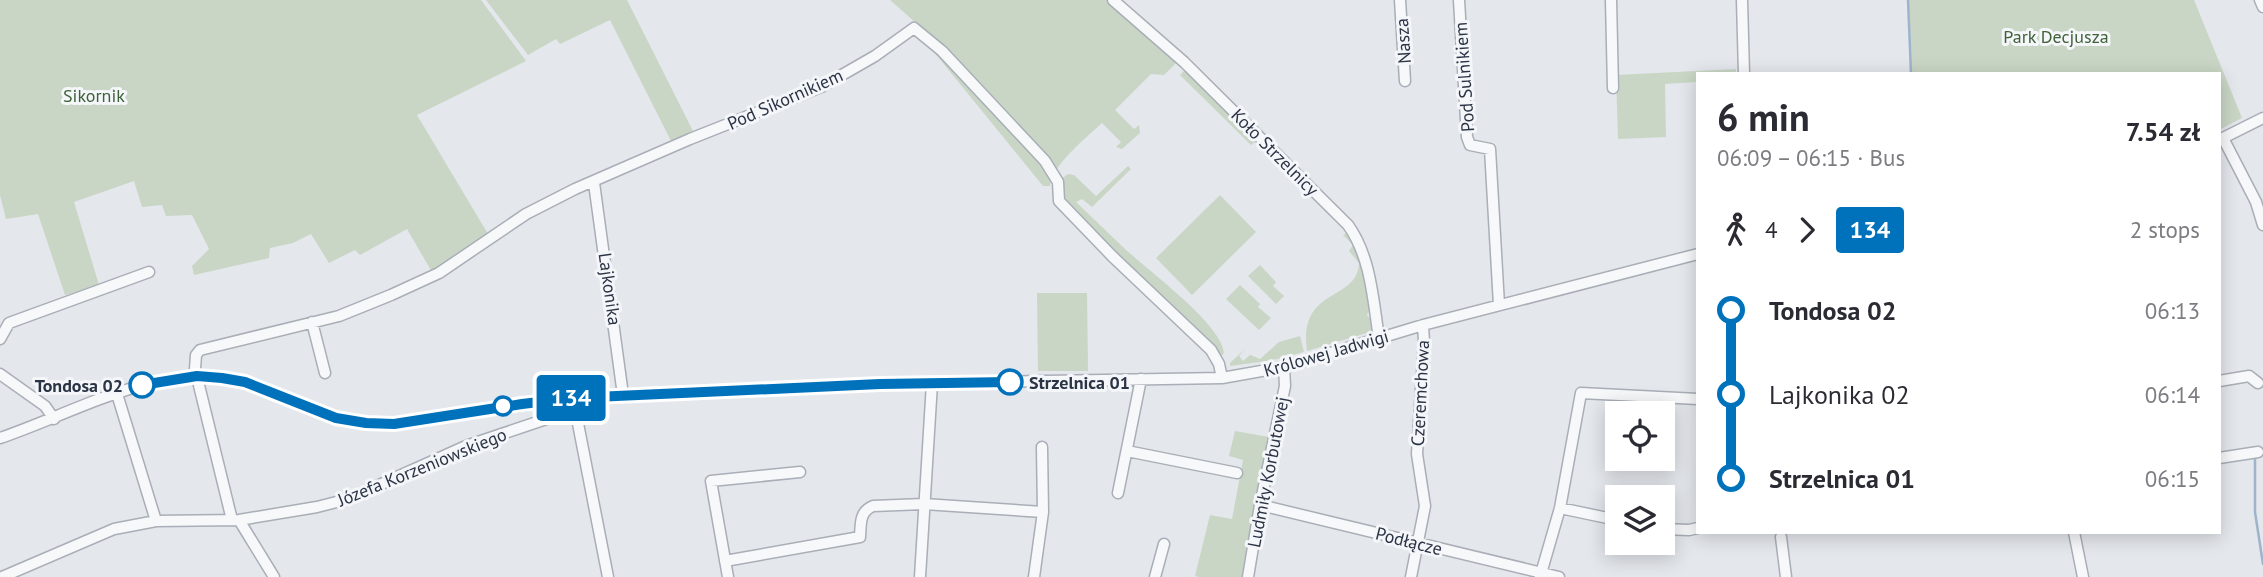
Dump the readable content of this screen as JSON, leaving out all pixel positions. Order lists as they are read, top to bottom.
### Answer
{
  "streets": {
    "street": [
      "Nasza",
      "Pod Sulnikiem",
      "Pod Sikornikiem",
      "Koło Strzelnicy",
      "Lajkonika",
      "Królowej Jadwigi",
      "Czeremchowa",
      "Józefa Korzeniowskiego",
      "Ludmiły Korbutowej",
      "Podłącze"
    ]
  },
  "crossings": [
    ["Pod Sulnikiem", "Królowej Jadwigi"],
    ["Pod Sikornikiem", "Lajkonika"],
    ["Pod Sikornikiem", "Królowej Jadwigi"],
    ["Koło Strzelnicy", "Królowej Jadwigi"],
    ["Lajkonika", "Królowej Jadwigi"],
    ["Królowej Jadwigi", "Czeremchowa"],
    ["Królowej Jadwigi", "Ludmiły Korbutowej"],
    ["Czeremchowa", "Podłącze"],
    ["Ludmiły Korbutowej", "Podłącze"]
  ],
  "parks": ["Park Decjusza", "Sikornik"],
  "places": ["Strzelnica 01", "Tondosa 02"],
  "lines": ["bus line 134"],
  "page": {
    "on_map": "134",
    "heading": ["6 min", "06:09 – 06:15 · Bus", "7.54 zł"],
    "legs": ["4", "134", "2 stops"],
    "list": [
      {
        "name": "Tondosa 02",
        "value": "06:13"
      },
      {
        "name": "Lajkonika 02",
        "value": "06:14"
      },
      {
        "name": "Strzelnica 01",
        "value": "06:15"
      }
    ]
  }
}
